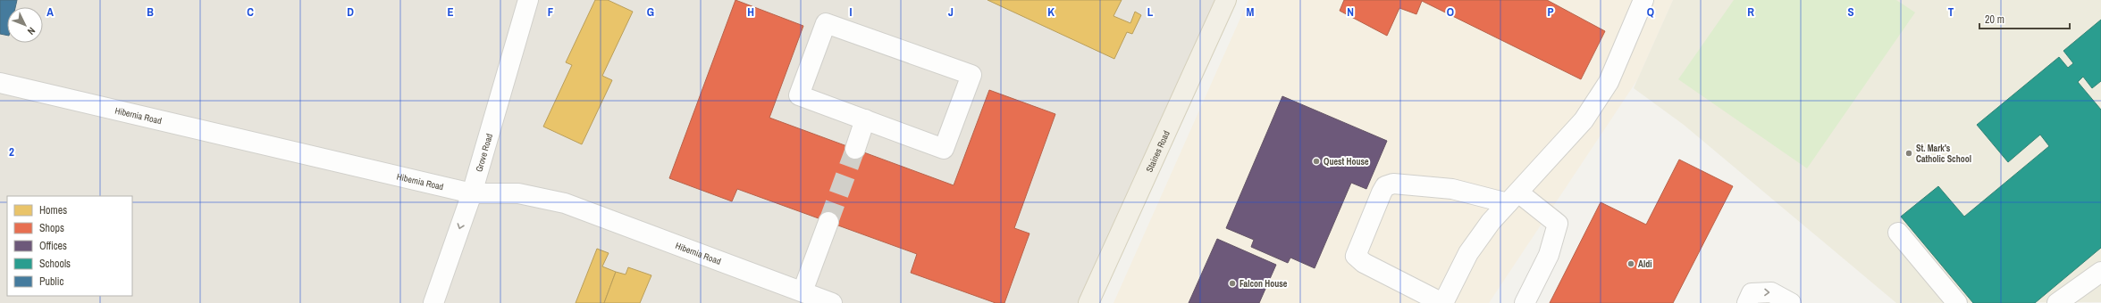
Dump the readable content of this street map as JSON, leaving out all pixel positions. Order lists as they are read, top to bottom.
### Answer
{
  "streets": {
    "main road": ["Staines Road"],
    "street": ["Hibernia Road", "Grove Road"]
  },
  "crossings": [
    ["Hibernia Road", "Grove Road"]
  ],
  "one_way": ["Grove Road"],
  "places": [
    "St. Mark's Catholic School",
    "Quest House",
    "Aldi",
    "Falcon House"
  ],
  "legend": [
    "Homes",
    "Shops",
    "Offices",
    "Schools",
    "Public"
  ],
  "scale_bar": "20 m",
  "north": "bottom right",
  "grid": {
    "columns": [
      "A",
      "B",
      "C",
      "D",
      "E",
      "F",
      "G",
      "H",
      "I",
      "J",
      "K",
      "L",
      "M",
      "N",
      "O",
      "P",
      "Q",
      "R",
      "S",
      "T"
    ],
    "rows": ["2"]
  }
}
